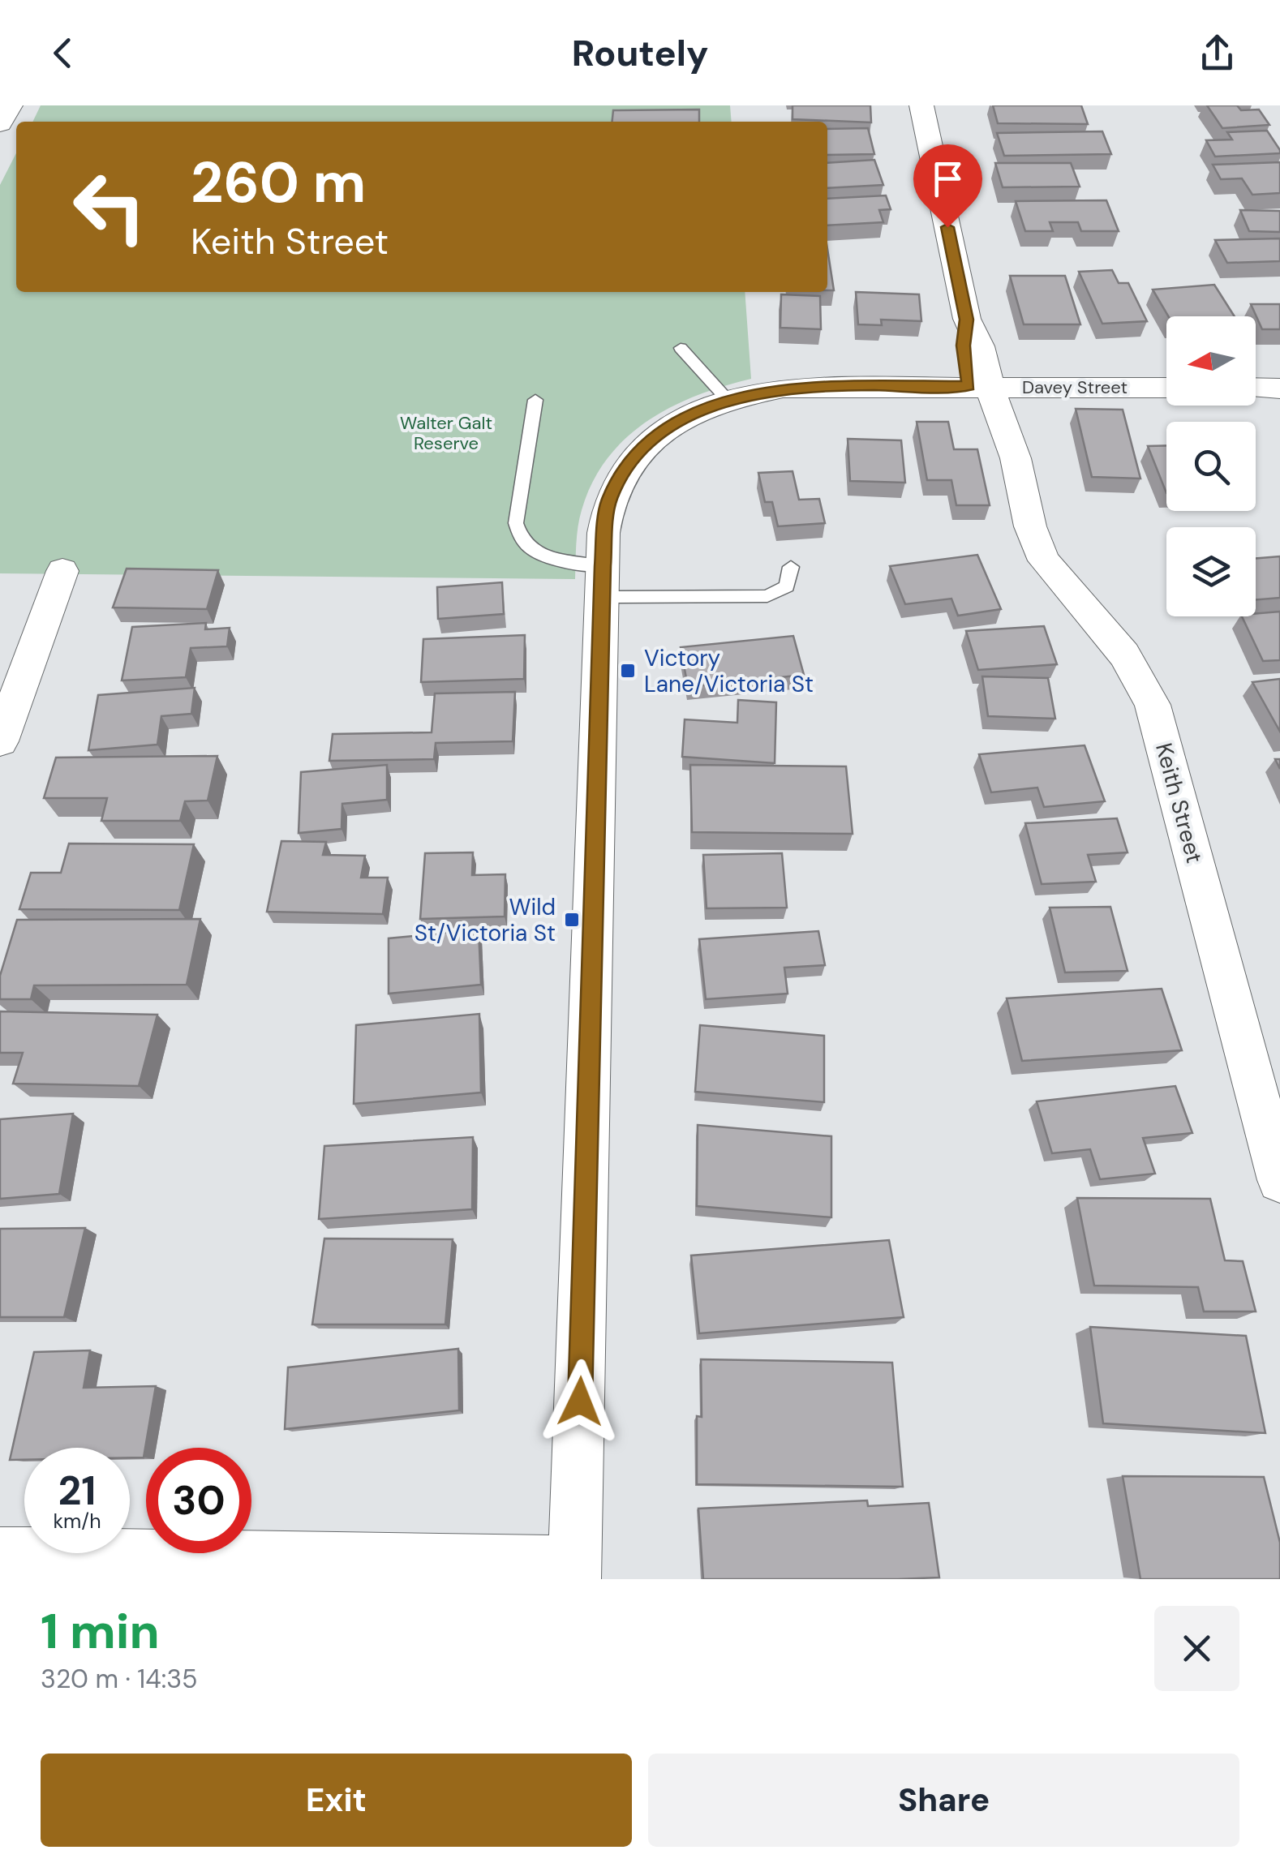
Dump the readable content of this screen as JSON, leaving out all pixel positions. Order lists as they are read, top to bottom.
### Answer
{
  "streets": {
    "street": ["Davey Street", "Keith Street"]
  },
  "crossings": [
    ["Davey Street", "Keith Street"]
  ],
  "parks": ["Walter Galt Reserve"],
  "places": {
    "transit": ["Victory Lane/Victoria St", "Wild St/Victoria St"]
  },
  "north": "left",
  "page": {
    "header": "Routely",
    "turn": ["260 m", "Keith Street"],
    "speed": "21 km/h",
    "limit": "30",
    "heading": ["1 min", "320 m · 14:35"],
    "buttons": ["Exit", "Share"]
  }
}
